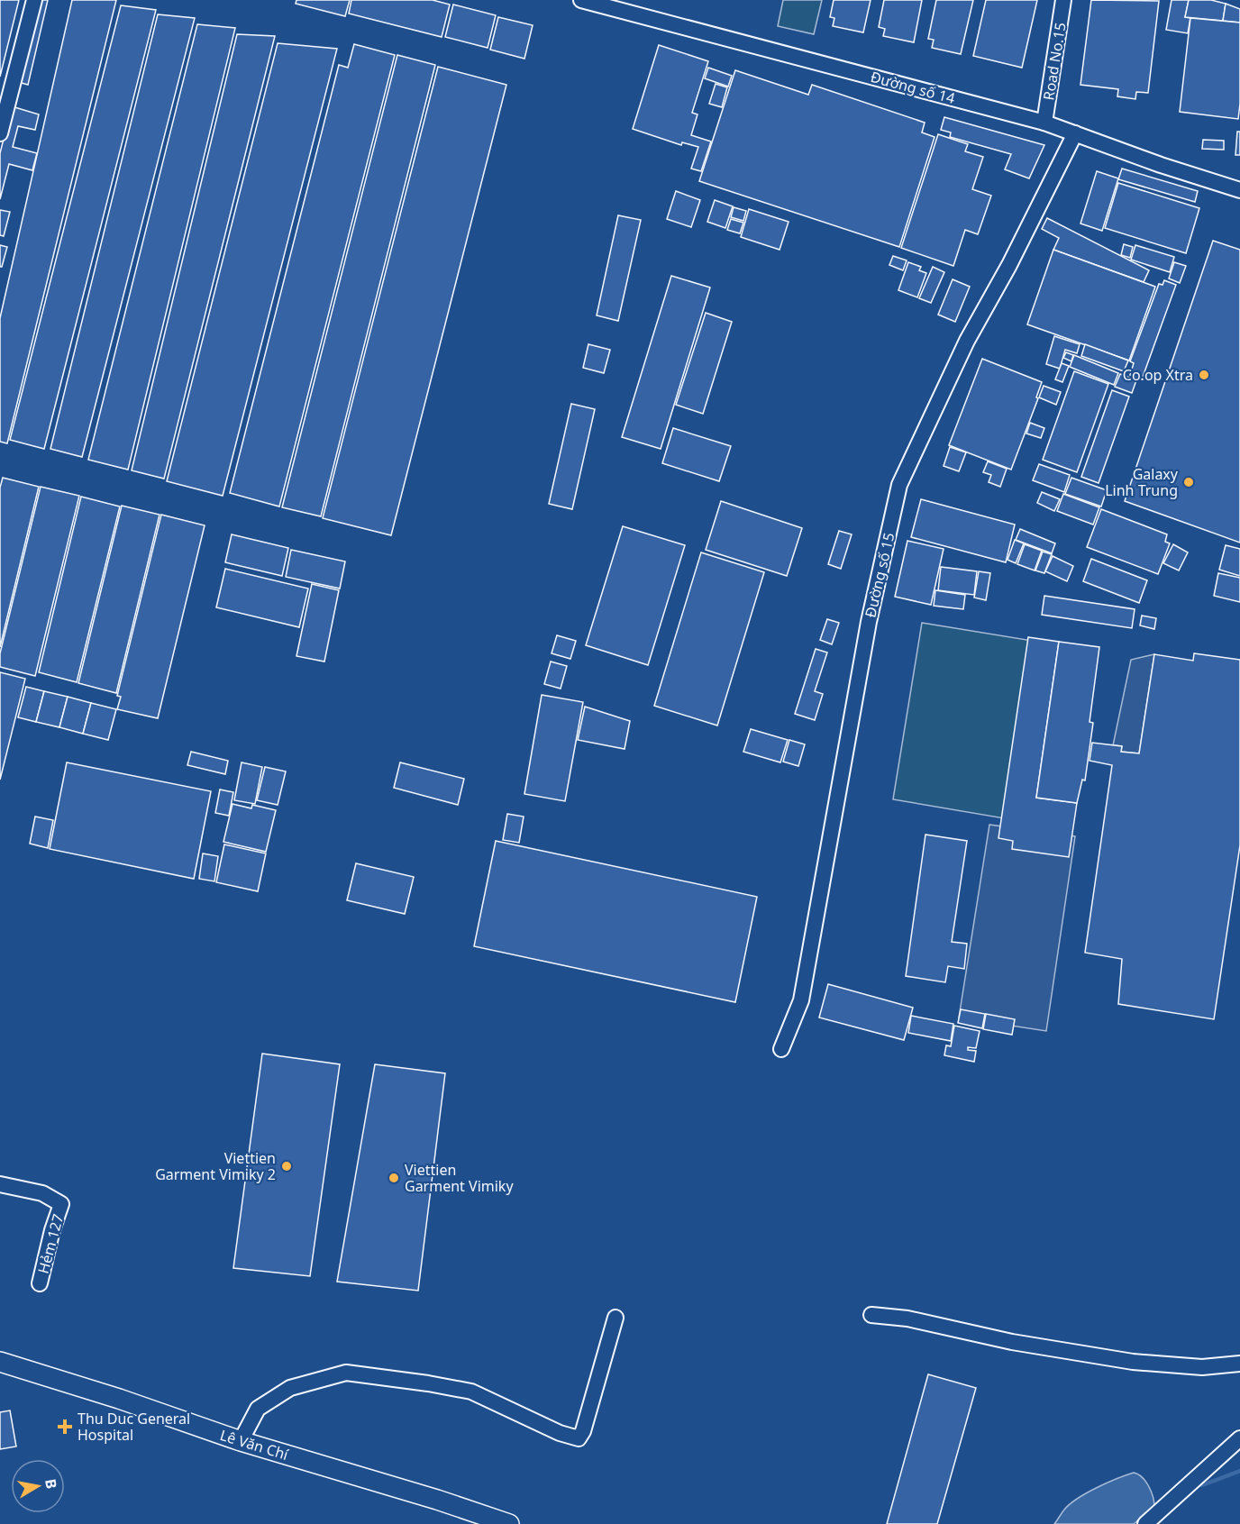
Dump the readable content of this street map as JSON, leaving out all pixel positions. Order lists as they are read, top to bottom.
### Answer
{
  "streets": {
    "main road": ["Lê Văn Chí"],
    "street": [
      "Road No.15",
      "Đường số 14",
      "Đường số 15",
      "Hẻm 127"
    ]
  },
  "crossings": [
    ["Road No.15", "Đường số 14"],
    ["Đường số 14", "Đường số 15"]
  ],
  "places": {
    "other": [
      "Co.op Xtra",
      "Galaxy Linh Trung",
      "Viettien Garment Vimiky 2",
      "Viettien Garment Vimiky"
    ],
    "health": ["Thu Duc General Hospital"]
  },
  "north": "right"
}
